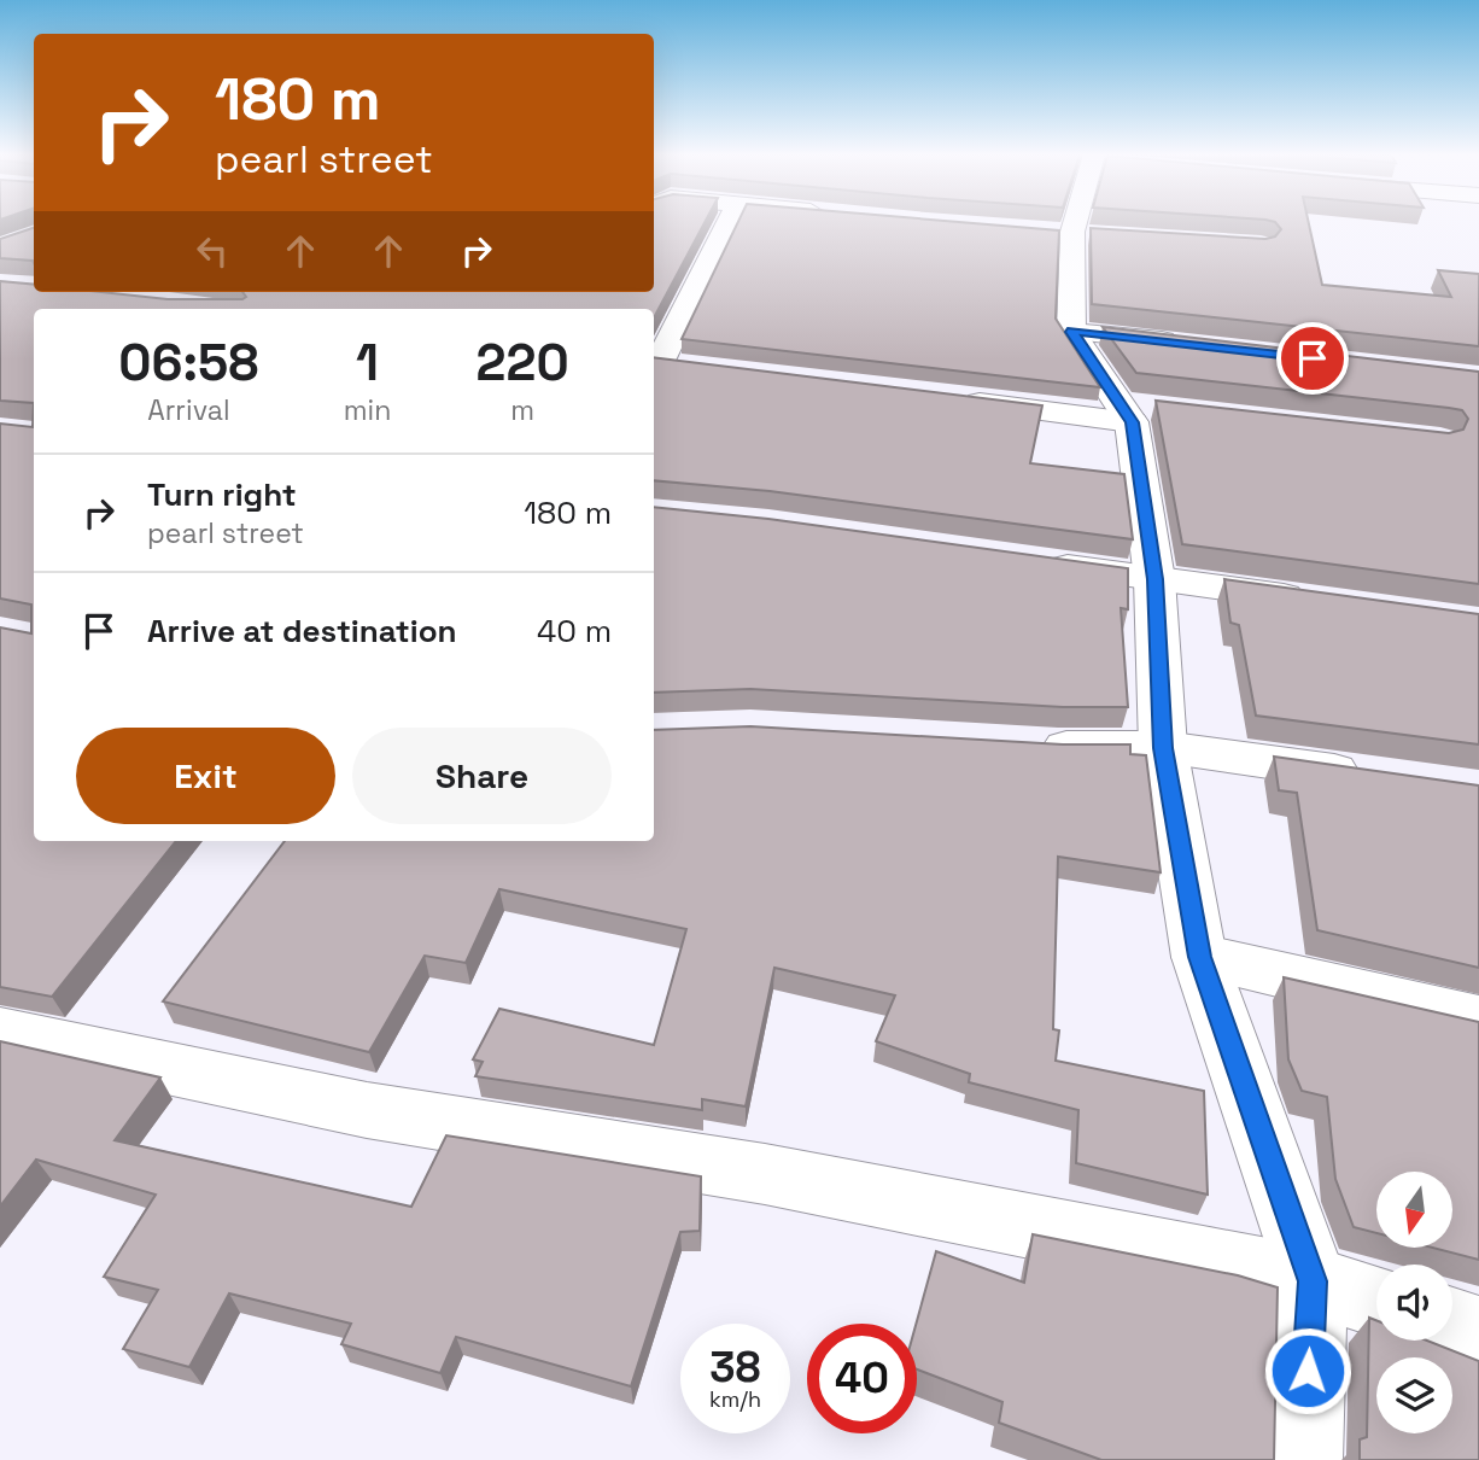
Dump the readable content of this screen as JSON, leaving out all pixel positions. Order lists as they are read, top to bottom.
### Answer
{
  "north": "bottom",
  "page": {
    "turn": ["180 m", "pearl street"],
    "eta": [
      "06:58",
      "Arrival",
      "1",
      "min",
      "220",
      "m"
    ],
    "list": [
      {
        "name": "Turn right",
        "note": "pearl street",
        "value": "180 m"
      },
      {
        "name": "Arrive at destination",
        "value": "40 m"
      }
    ],
    "buttons": ["Exit", "Share"],
    "speed": "38 km/h",
    "limit": "40"
  }
}
